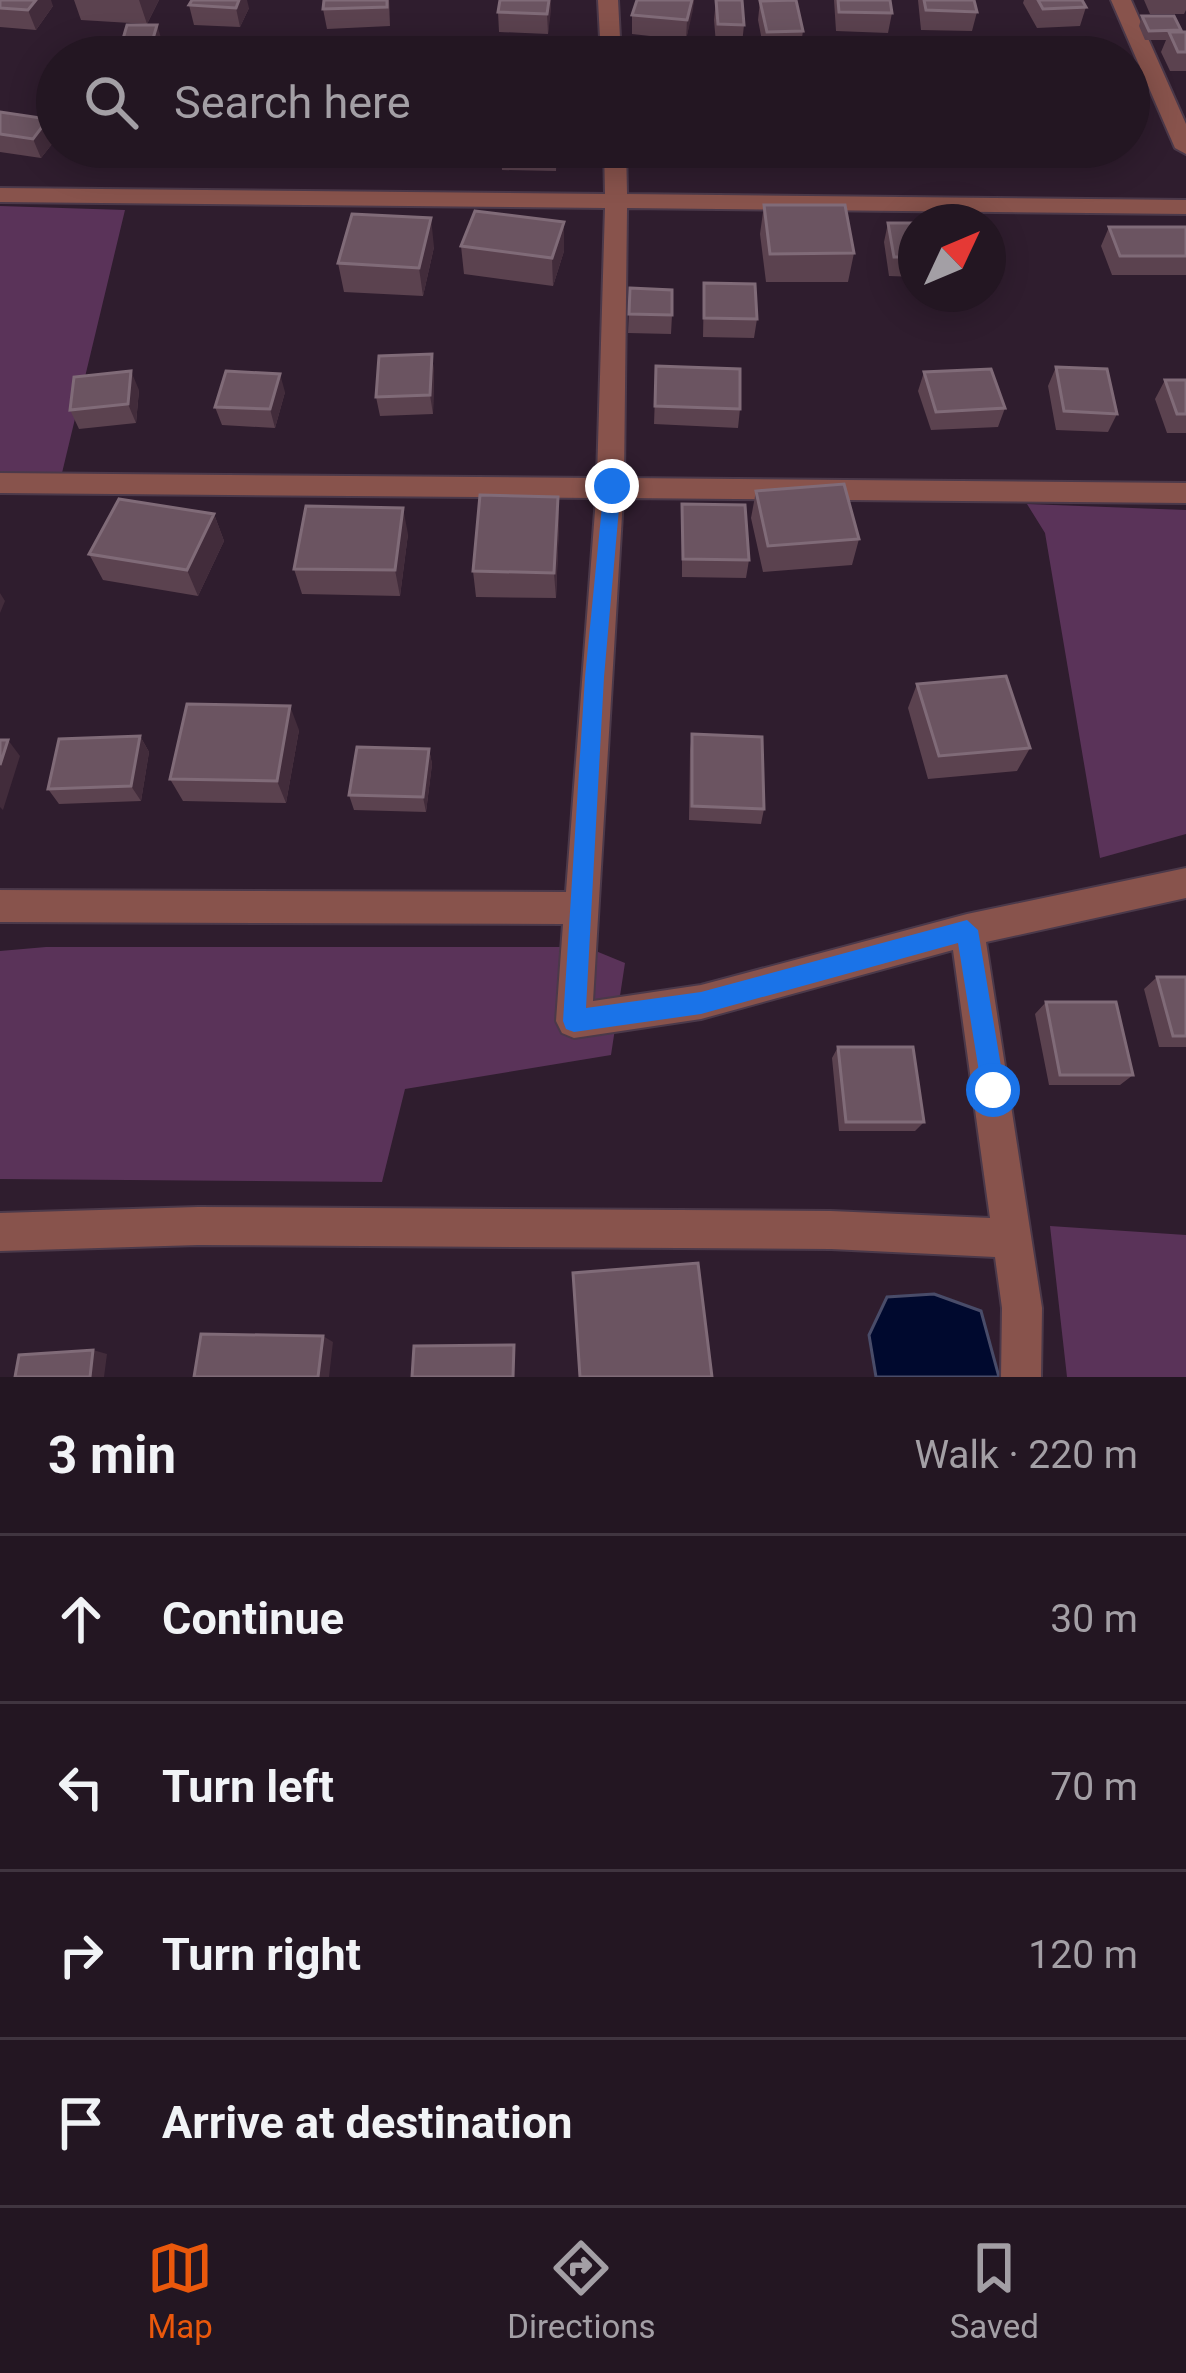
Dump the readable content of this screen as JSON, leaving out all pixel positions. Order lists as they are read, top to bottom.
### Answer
{
  "north": "top right",
  "page": {
    "search": "Search here",
    "heading": ["3 min", "Walk · 220 m"],
    "list": [
      ["Continue", "30 m"],
      ["Turn left", "70 m"],
      ["Turn right", "120 m"],
      "Arrive at destination"
    ],
    "nav": ["Map", "Directions", "Saved"]
  }
}
